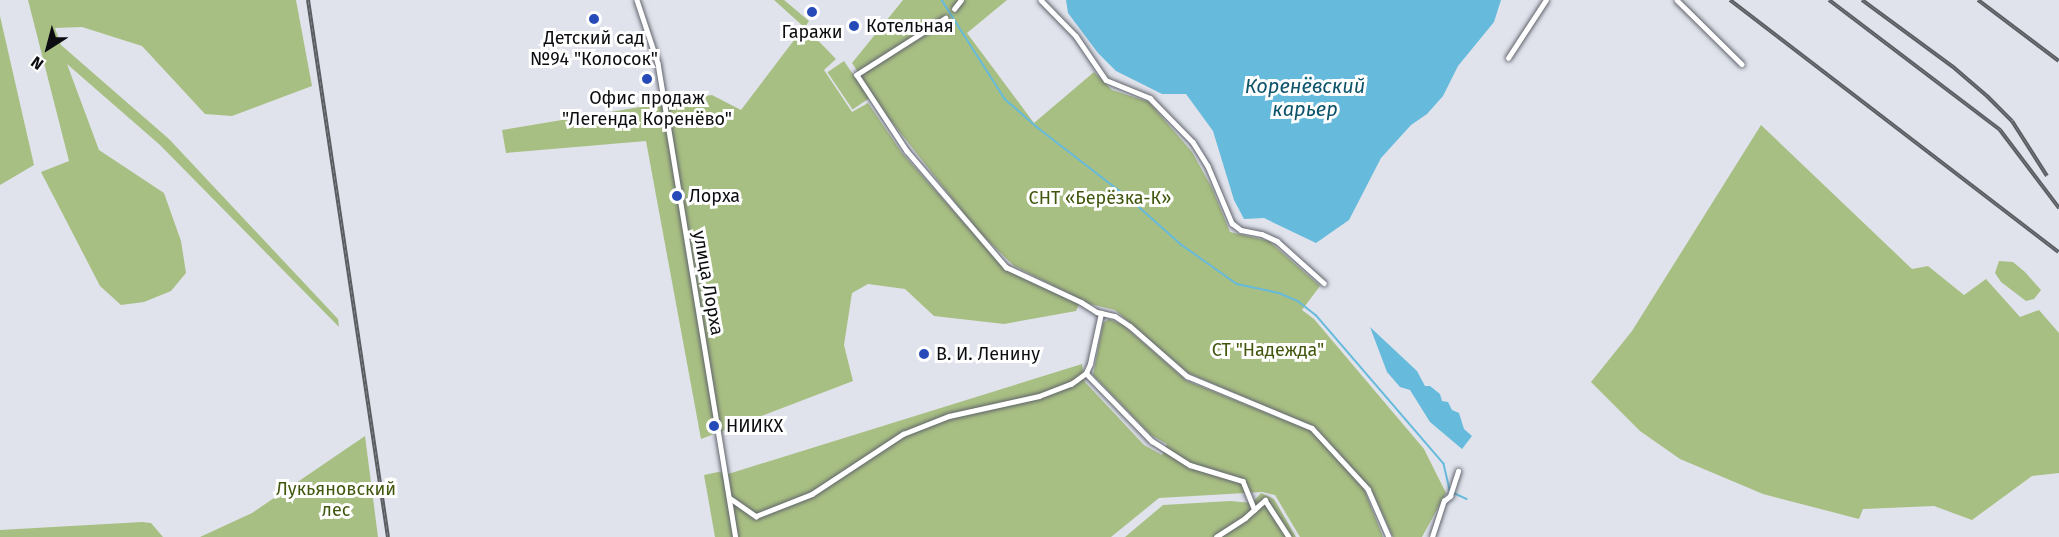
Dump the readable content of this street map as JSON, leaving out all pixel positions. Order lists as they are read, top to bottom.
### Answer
{
  "streets": {
    "street": ["улица Лорха"]
  },
  "water": ["Коренёвский карьер"],
  "parks": ["СНТ «Берёзка-К»", "СТ \"Надежда\"", "Лукьяновский лес"],
  "places": [
    "Гаражи",
    "Детский сад №94 \"Колосок\"",
    "Котельная",
    "Офис продаж \"Легенда Коренёво\"",
    "Лорха",
    "В. И. Ленину",
    "НИИКХ"
  ],
  "north": "bottom left"
}
